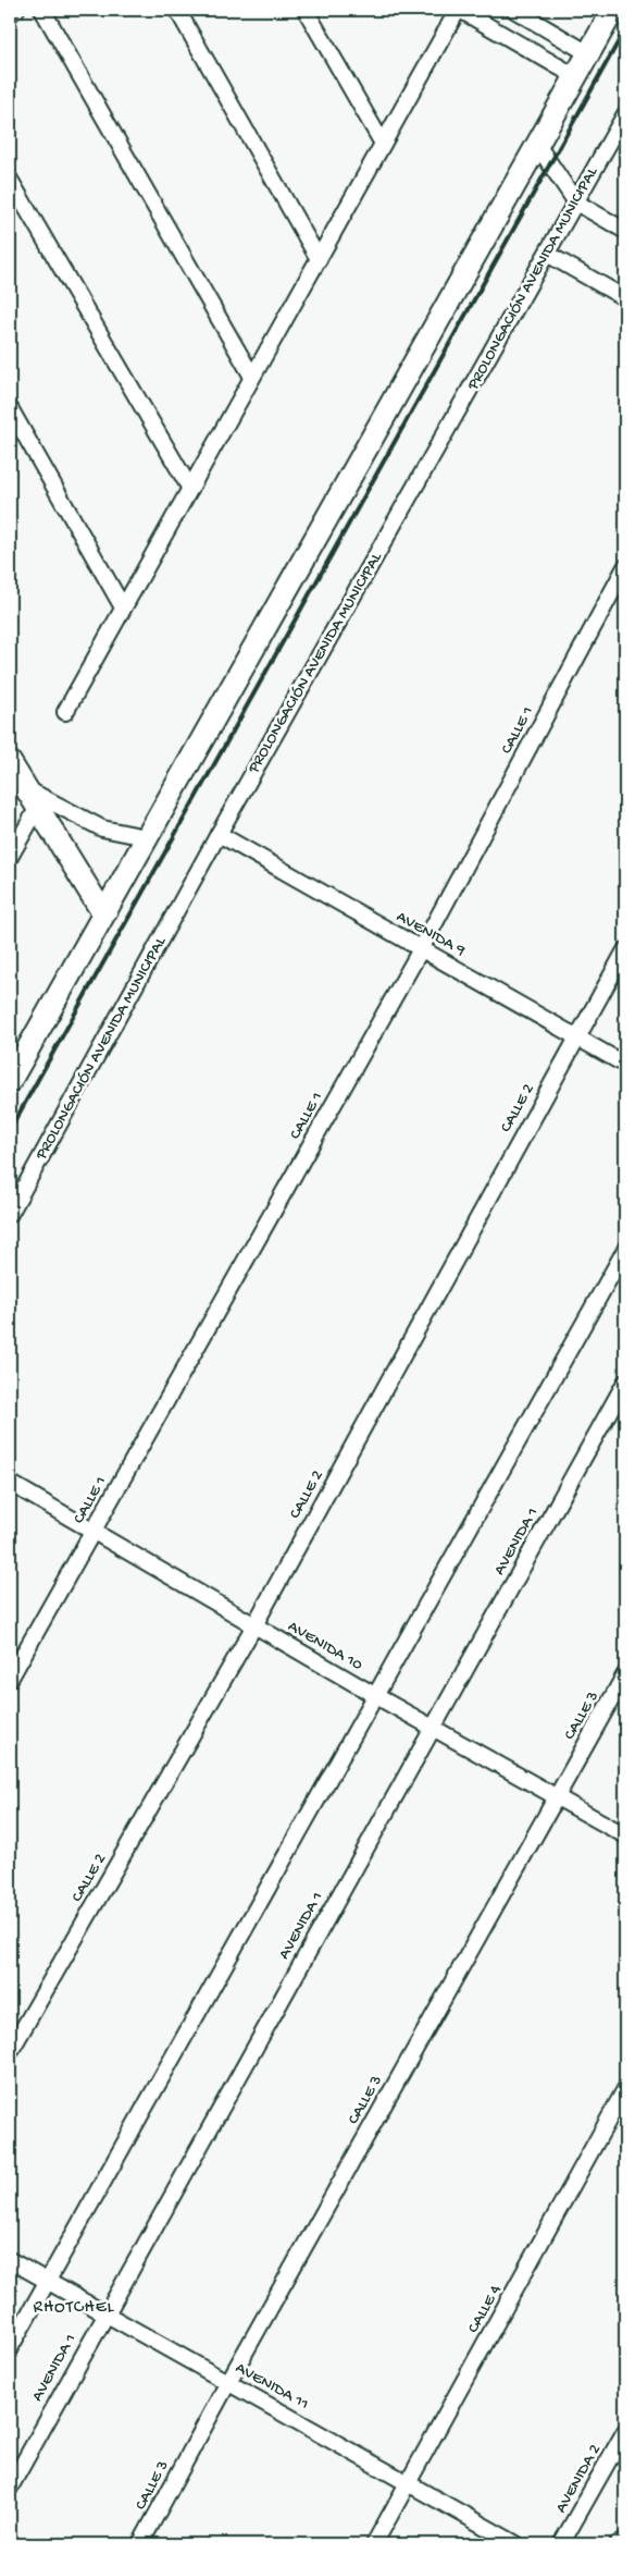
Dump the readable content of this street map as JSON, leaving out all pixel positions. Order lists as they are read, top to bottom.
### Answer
{
  "streets": {
    "street": [
      "PROLONGACIÓN AVENIDA MUNICIPAL",
      "CALLE 1",
      "AVENIDA 9",
      "CALLE 2",
      "AVENIDA 1",
      "AVENIDA 10",
      "CALLE 3",
      "CALLE 4",
      "AVENIDA 11",
      "AVENIDA 2"
    ]
  },
  "crossings": [
    ["PROLONGACIÓN AVENIDA MUNICIPAL", "AVENIDA 9"],
    ["CALLE 1", "AVENIDA 9"],
    ["CALLE 1", "AVENIDA 10"],
    ["AVENIDA 9", "CALLE 2"],
    ["CALLE 2", "AVENIDA 10"],
    ["AVENIDA 1", "AVENIDA 10"],
    ["AVENIDA 1", "AVENIDA 11"],
    ["AVENIDA 10", "CALLE 3"],
    ["CALLE 3", "AVENIDA 11"],
    ["CALLE 4", "AVENIDA 11"]
  ],
  "districts": ["RHOTCHEL"]
}
